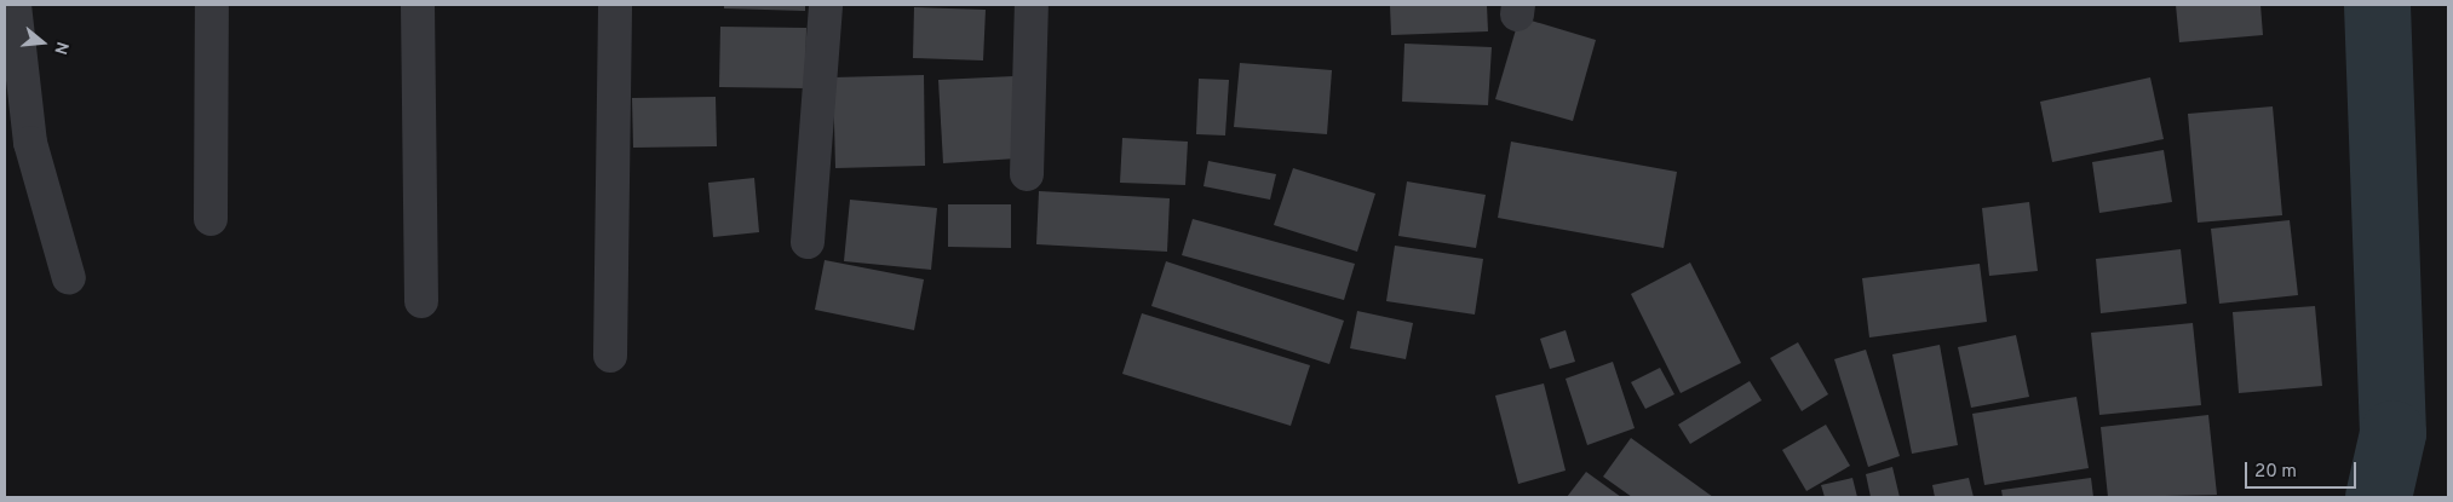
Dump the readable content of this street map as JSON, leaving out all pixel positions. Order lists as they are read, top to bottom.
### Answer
{
  "scale_bar": "20 m",
  "north": "right"
}
